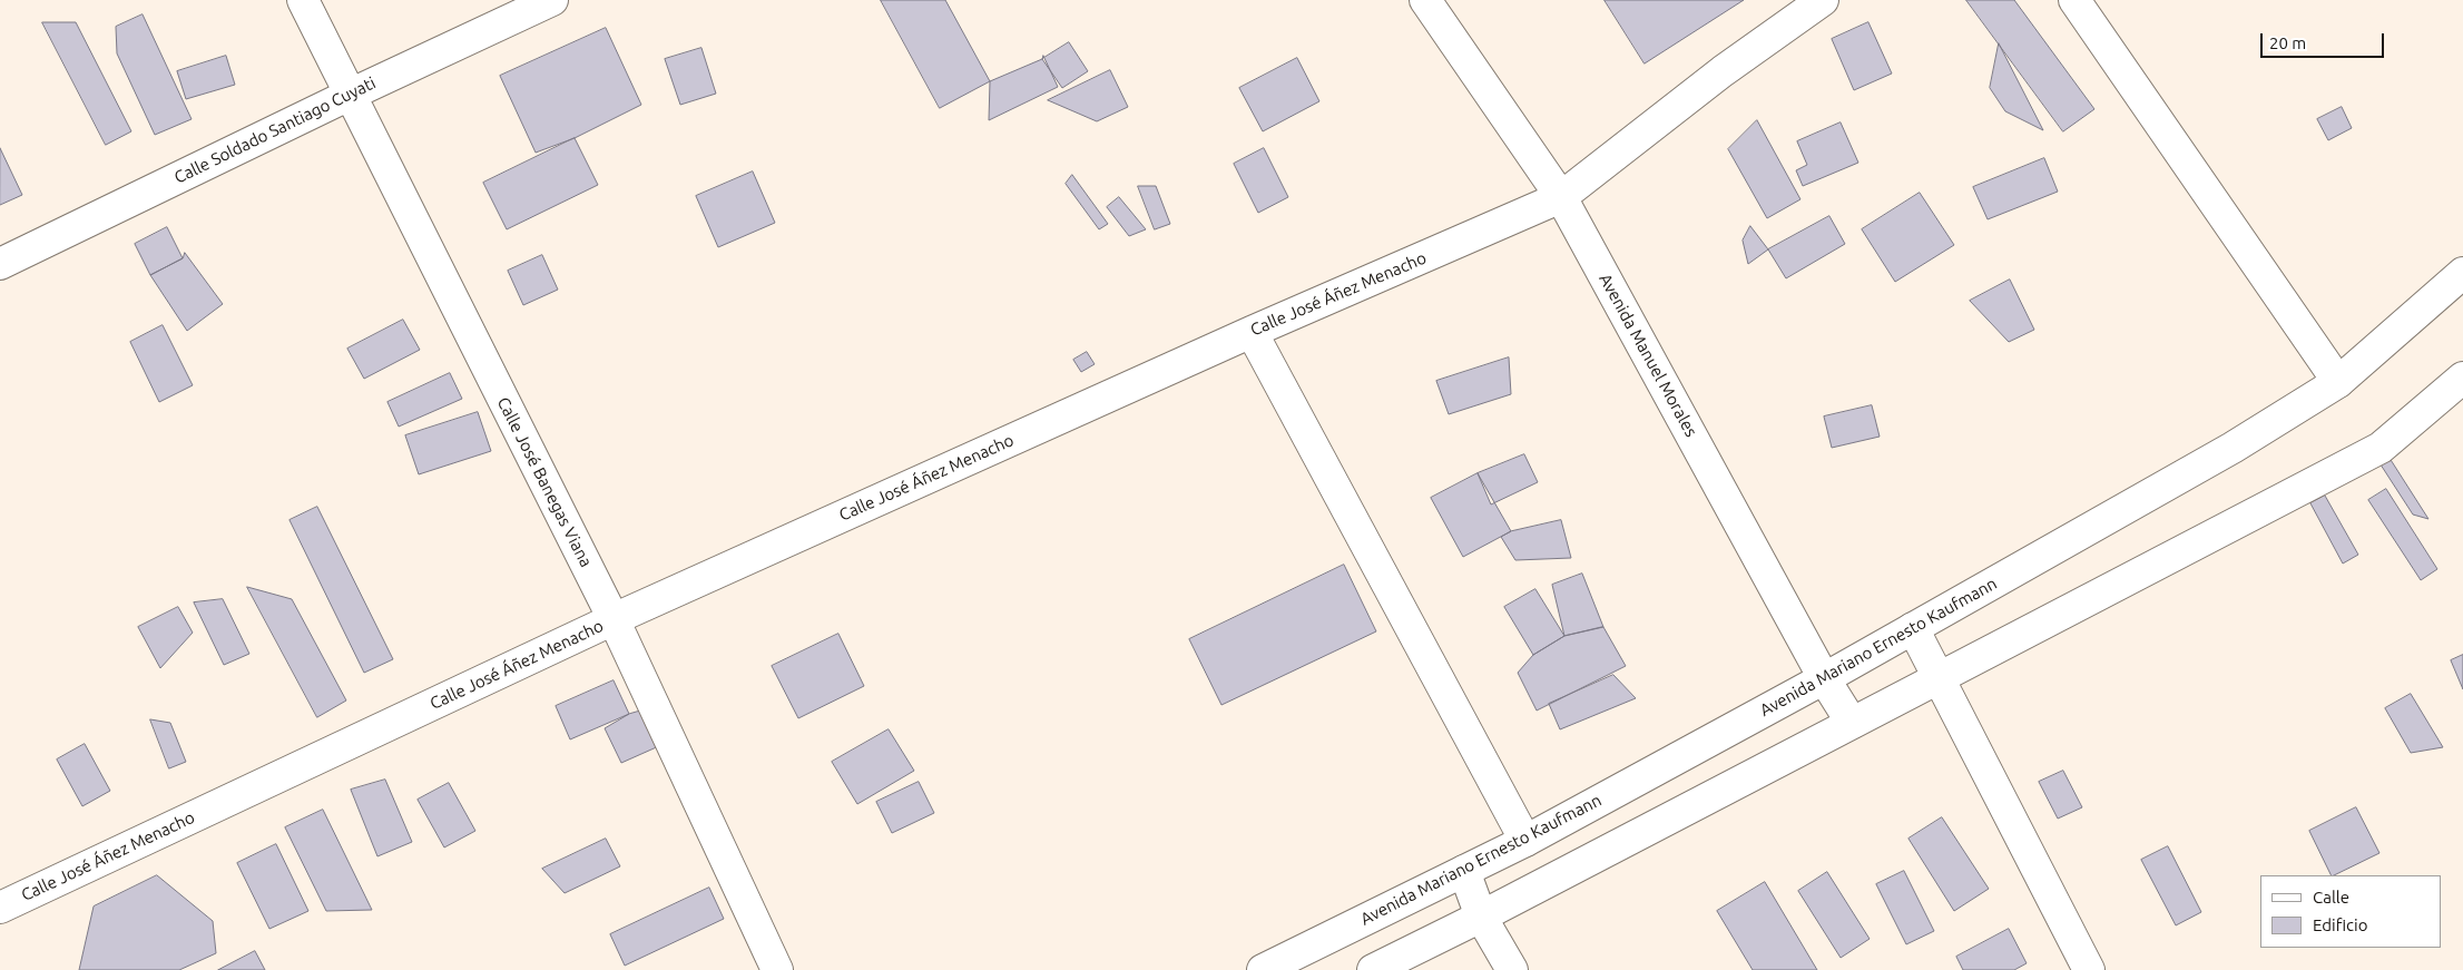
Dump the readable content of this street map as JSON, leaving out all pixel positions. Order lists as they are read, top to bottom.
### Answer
{
  "streets": {
    "street": [
      "Calle Soldado Santiago Cuyati",
      "Calle José Áñez Menacho",
      "Avenida Manuel Morales",
      "Calle José Banegas Viana",
      "Avenida Mariano Ernesto Kaufmann"
    ]
  },
  "crossings": [
    ["Calle Soldado Santiago Cuyati", "Calle José Banegas Viana"],
    ["Calle José Áñez Menacho", "Avenida Manuel Morales"],
    ["Calle José Áñez Menacho", "Calle José Banegas Viana"],
    ["Avenida Manuel Morales", "Avenida Mariano Ernesto Kaufmann"]
  ],
  "legend": ["Calle", "Edificio"],
  "scale_bar": "20 m"
}
